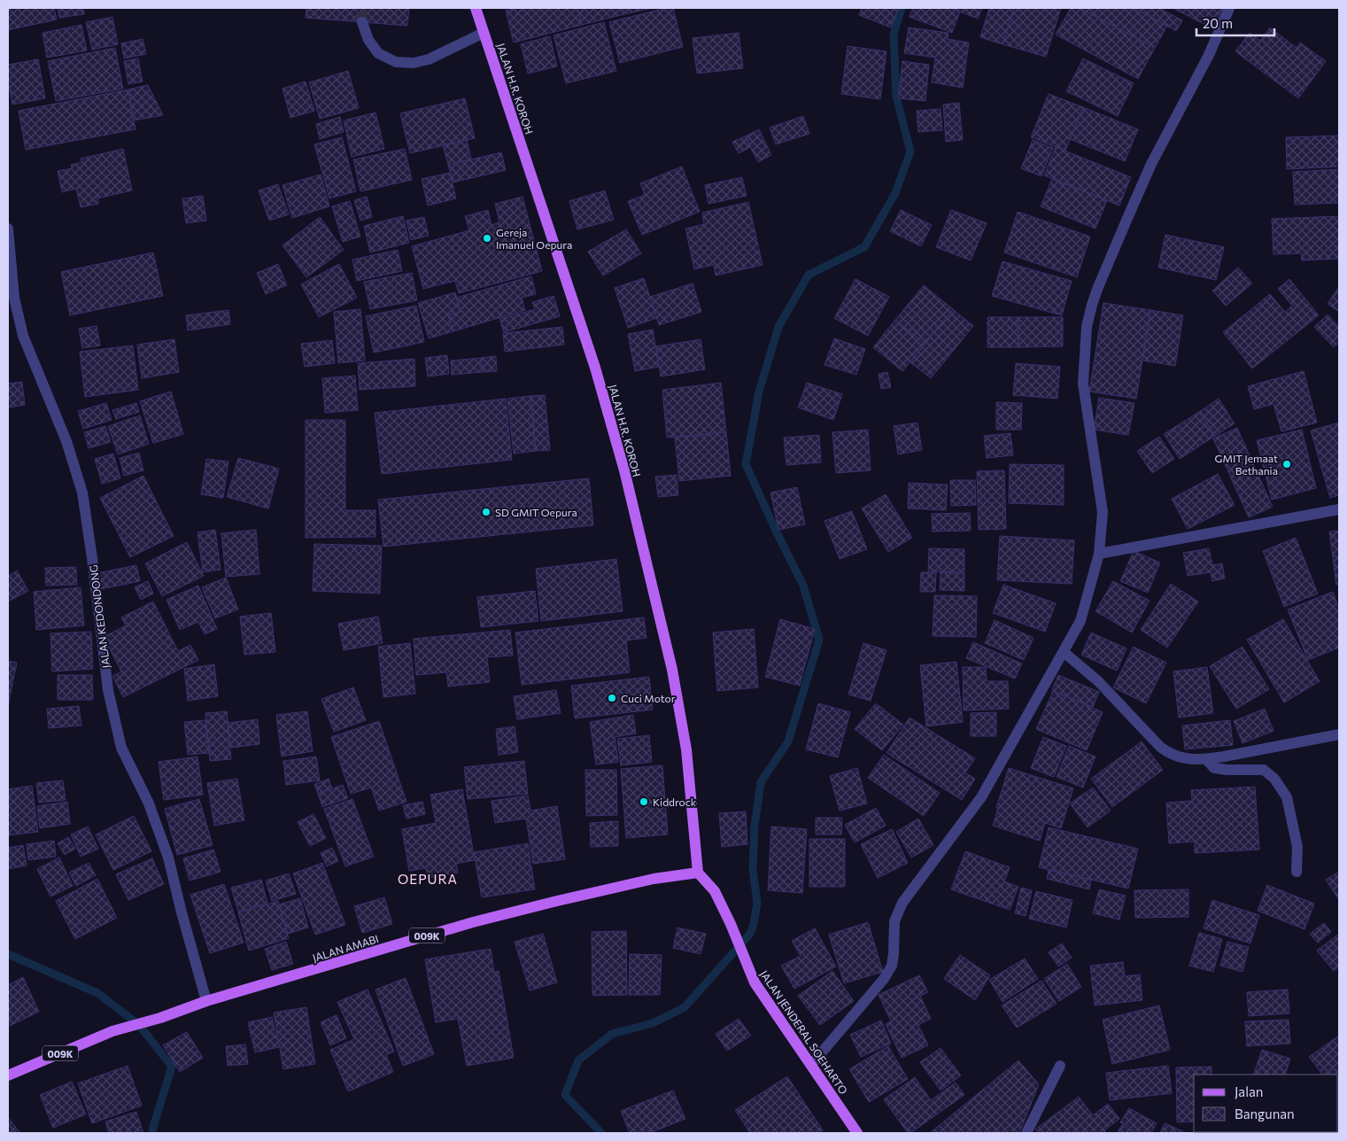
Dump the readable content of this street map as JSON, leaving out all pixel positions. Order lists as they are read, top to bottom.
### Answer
{
  "streets": {
    "main road": [
      "JALAN H.R. KOROH",
      "009K",
      "JALAN AMABI",
      "JALAN JENDERAL SOEHARTO"
    ],
    "street": ["JALAN KEDONDONG"]
  },
  "crossings": [
    ["JALAN H.R. KOROH", "JALAN AMABI"],
    ["JALAN H.R. KOROH", "JALAN JENDERAL SOEHARTO"],
    ["JALAN KEDONDONG", "JALAN AMABI"],
    ["JALAN AMABI", "JALAN JENDERAL SOEHARTO"]
  ],
  "districts": ["OEPURA"],
  "places": [
    "Gereja Imanuel Oepura",
    "GMIT Jemaat Bethania",
    "SD GMIT Oepura",
    "Cuci Motor",
    "Kiddrock"
  ],
  "legend": ["Jalan", "Bangunan"],
  "scale_bar": "20 m"
}
